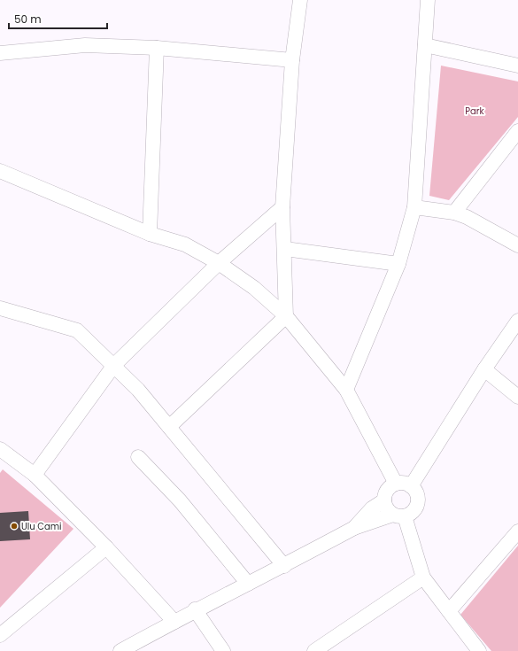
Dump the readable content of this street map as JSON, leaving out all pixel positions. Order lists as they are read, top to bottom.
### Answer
{
  "parks": ["Park"],
  "places": ["Ulu Cami"],
  "scale_bar": "50 m"
}
